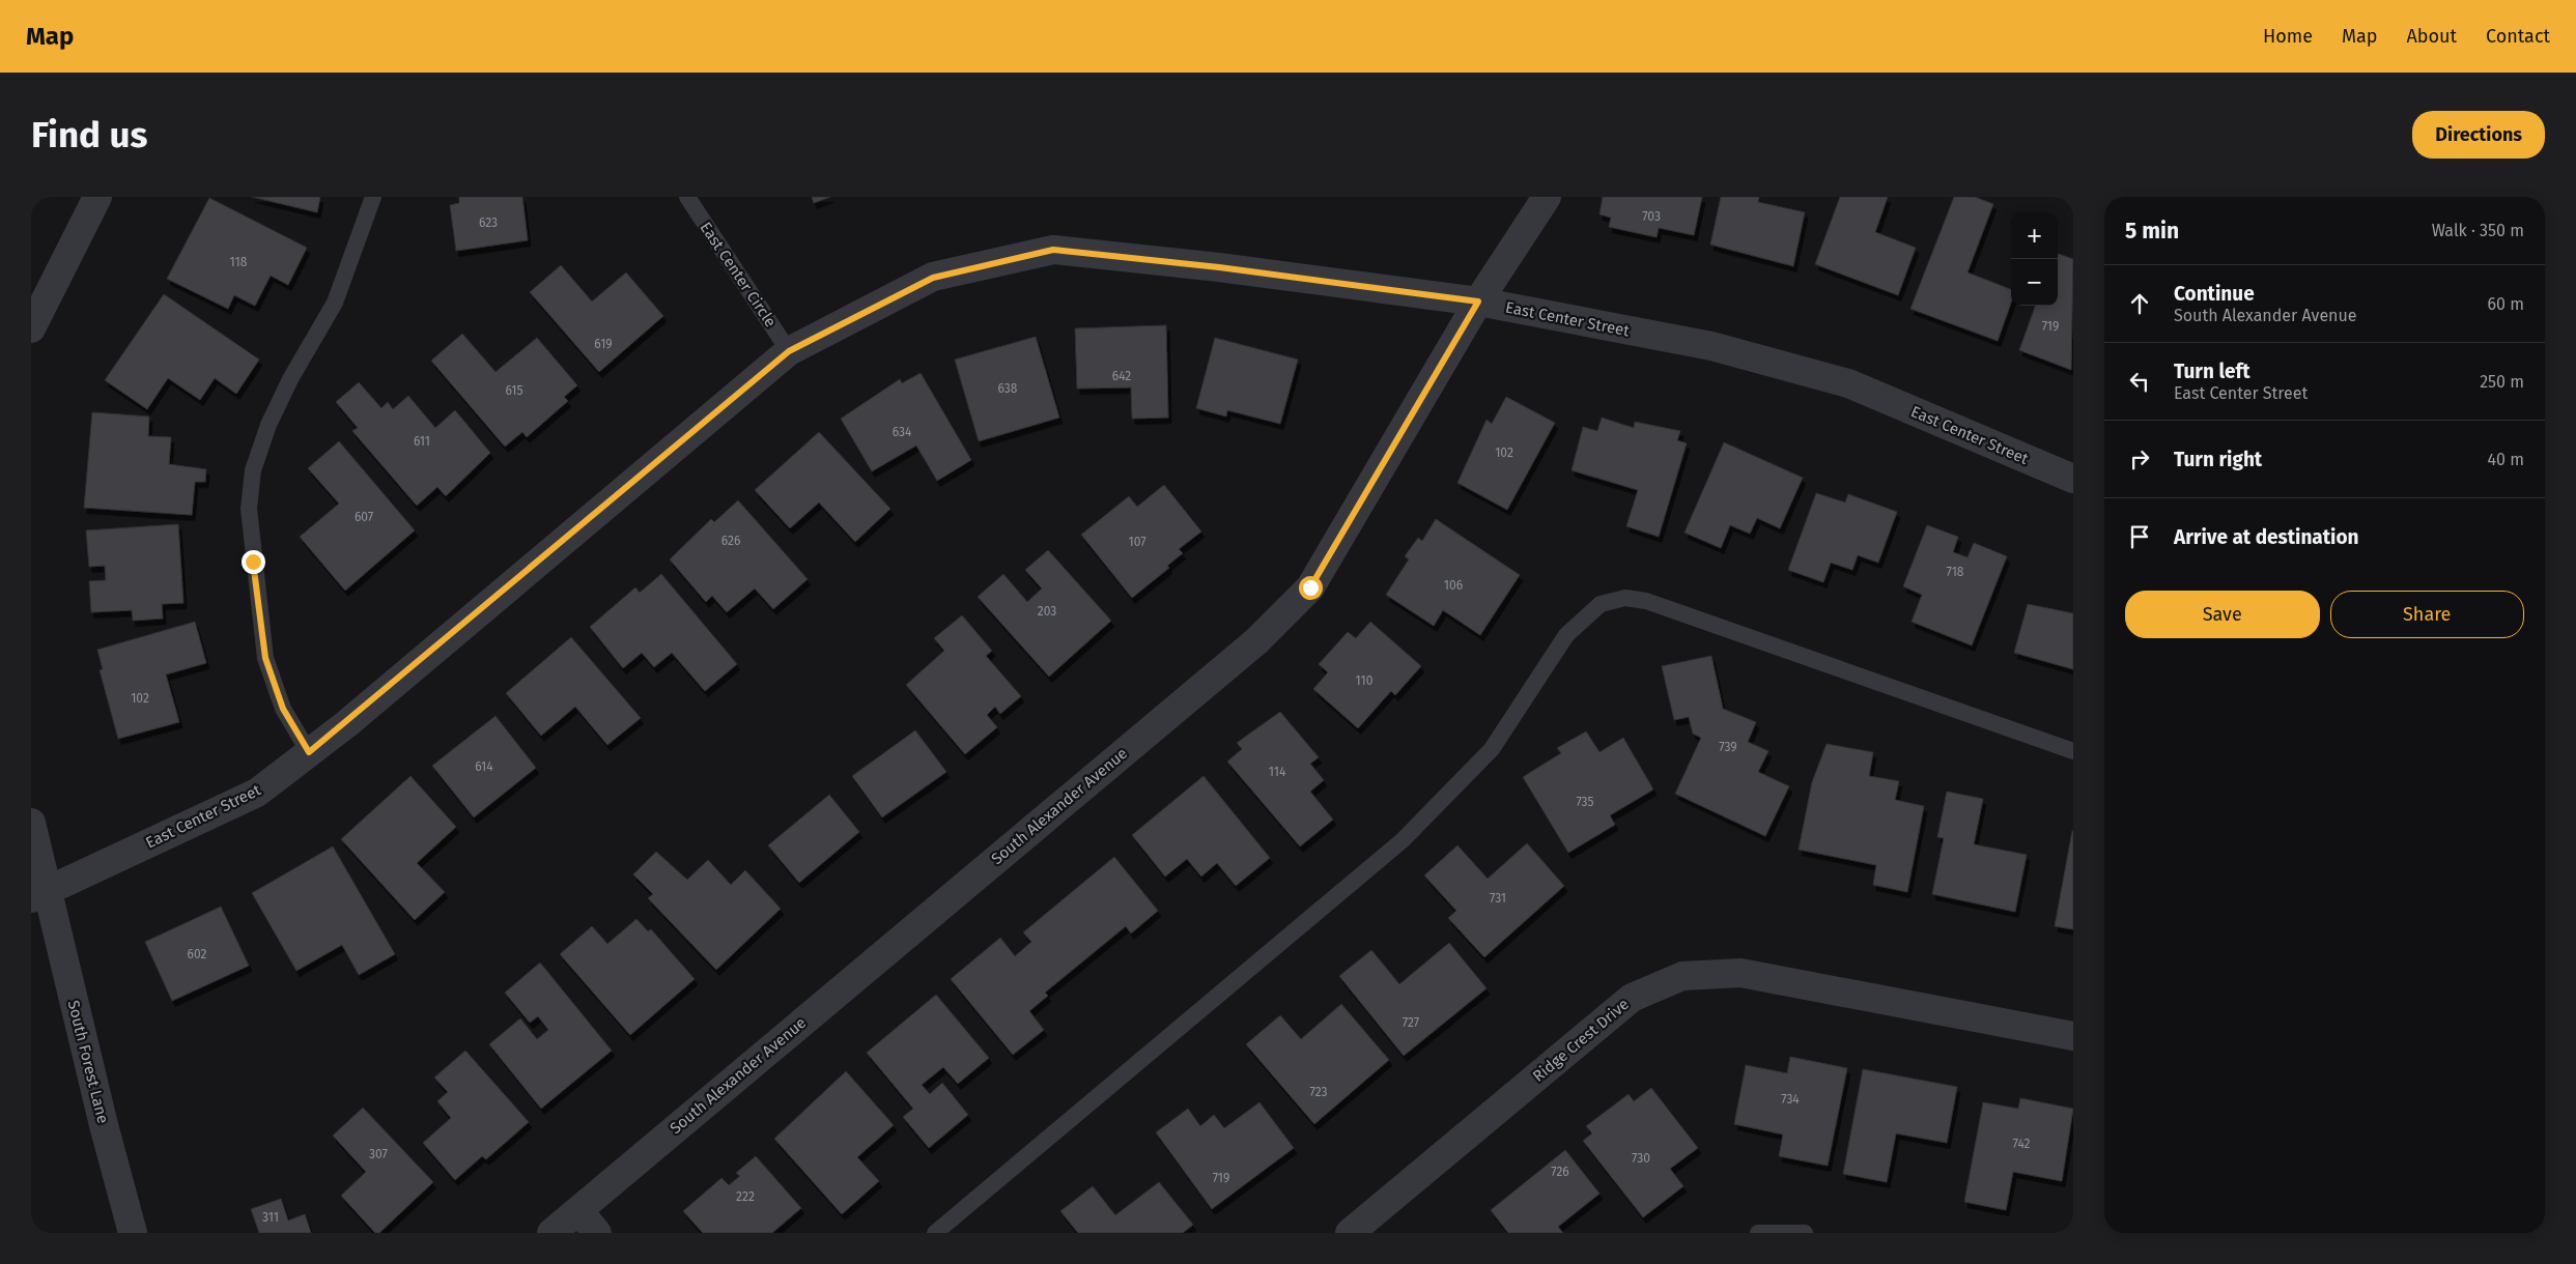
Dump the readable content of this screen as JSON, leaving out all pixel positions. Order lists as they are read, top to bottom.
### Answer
{
  "streets": {
    "street": [
      "East Center Street",
      "South Alexander Avenue",
      "Ridge Crest Drive",
      "South Forest Lane"
    ],
    "lane": ["East Center Circle"]
  },
  "crossings": [
    ["East Center Circle", "East Center Street"],
    ["East Center Street", "South Alexander Avenue"],
    ["East Center Street", "South Forest Lane"]
  ],
  "house_numbers": [
    "703",
    "623",
    "118",
    "719",
    "619",
    "642",
    "638",
    "615",
    "634",
    "611",
    "102",
    "607",
    "626",
    "107",
    "718",
    "106",
    "203",
    "110",
    "102",
    "739",
    "614",
    "114",
    "735",
    "731",
    "602",
    "727",
    "723",
    "734",
    "742",
    "307",
    "730",
    "726",
    "719",
    "222",
    "311"
  ],
  "page": {
    "header": "Map",
    "nav": [
      "Home",
      "Map",
      "About",
      "Contact"
    ],
    "buttons": [
      "Directions",
      ["Save", "Share"]
    ],
    "title": "Find us",
    "heading": ["5 min", "Walk · 350 m"],
    "map_buttons": ["+", "−"],
    "list": [
      ["Continue", "South Alexander Avenue", "60 m"],
      ["Turn left", "East Center Street", "250 m"],
      ["Turn right", "40 m"],
      "Arrive at destination"
    ]
  }
}
